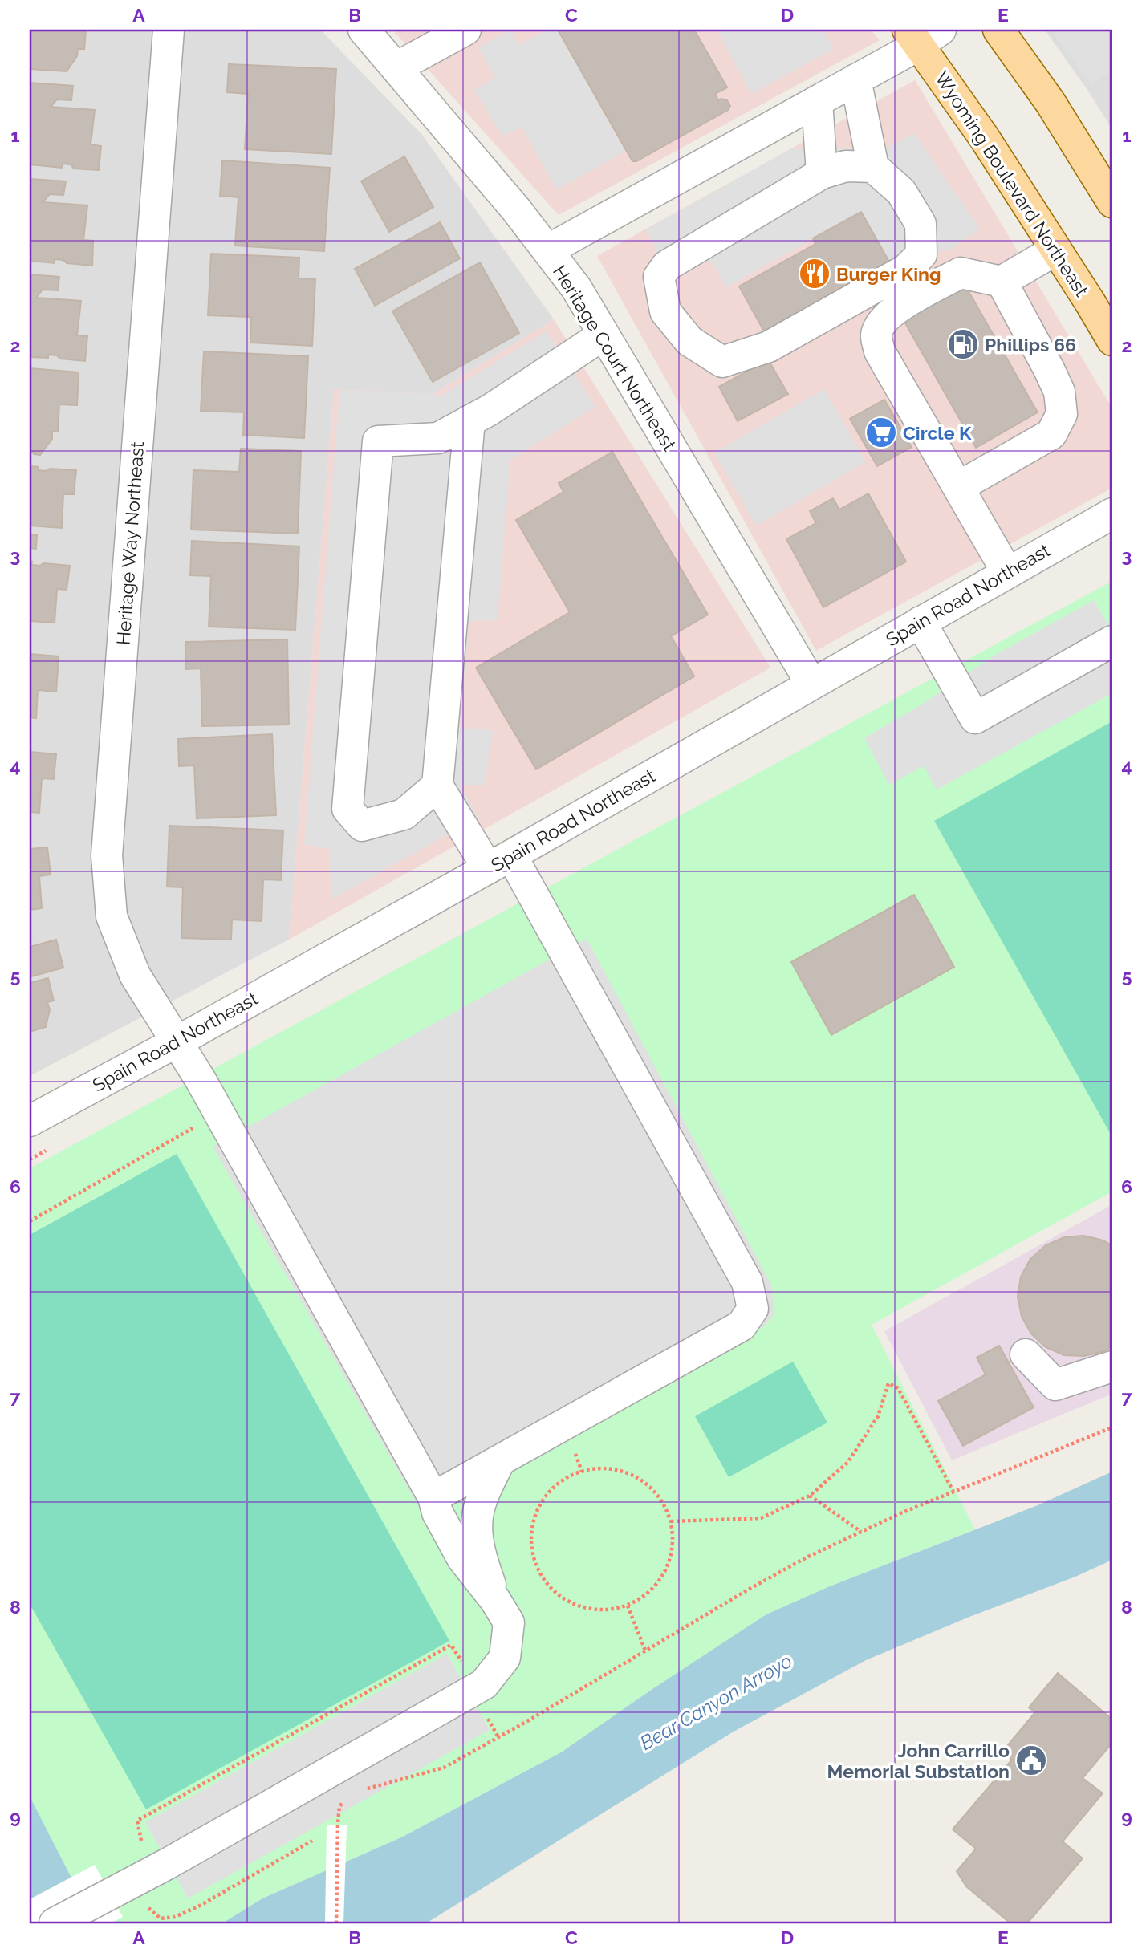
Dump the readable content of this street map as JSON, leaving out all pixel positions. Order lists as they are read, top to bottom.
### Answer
{
  "streets": {
    "main road": ["Wyoming Boulevard Northeast"],
    "street": ["Heritage Court Northeast", "Heritage Way Northeast", "Spain Road Northeast"]
  },
  "crossings": [
    ["Heritage Court Northeast", "Spain Road Northeast"],
    ["Heritage Way Northeast", "Spain Road Northeast"]
  ],
  "water": ["Bear Canyon Arroyo"],
  "places": {
    "restaurant": ["Burger King"],
    "fuel station": ["Phillips 66"],
    "supermarket": ["Circle K"],
    "public building": ["John Carrillo Memorial Substation"]
  },
  "grid": {
    "columns": [
      "A",
      "B",
      "C",
      "D",
      "E"
    ],
    "rows": [
      "1",
      "2",
      "3",
      "4",
      "5",
      "6",
      "7",
      "8",
      "9"
    ]
  }
}
